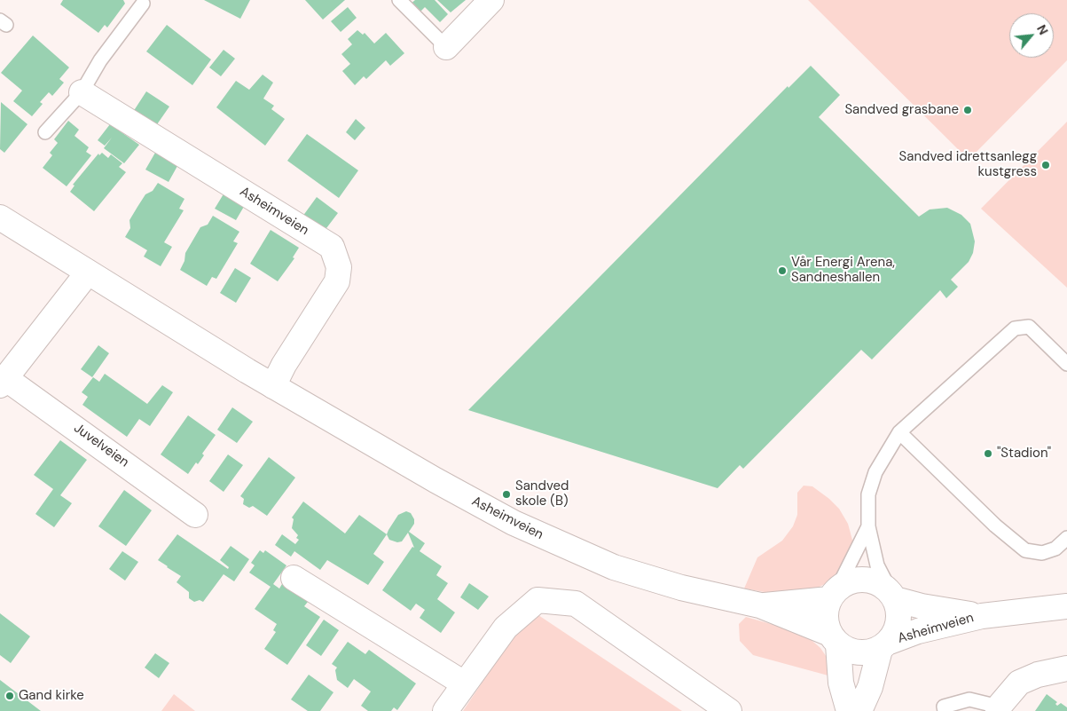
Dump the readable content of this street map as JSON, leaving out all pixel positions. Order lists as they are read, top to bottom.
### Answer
{
  "streets": {
    "street": ["Asheimveien", "Juvelveien"]
  },
  "crossings": [
    ["Asheimveien", "Juvelveien"]
  ],
  "places": [
    "Sandved grasbane",
    "Sandved idrettsanlegg kustgress",
    "Vår Energi Arena, Sandneshallen",
    "\"Stadion\"",
    "Sandved skole (B)",
    "Gand kirke"
  ],
  "north": "top right"
}
